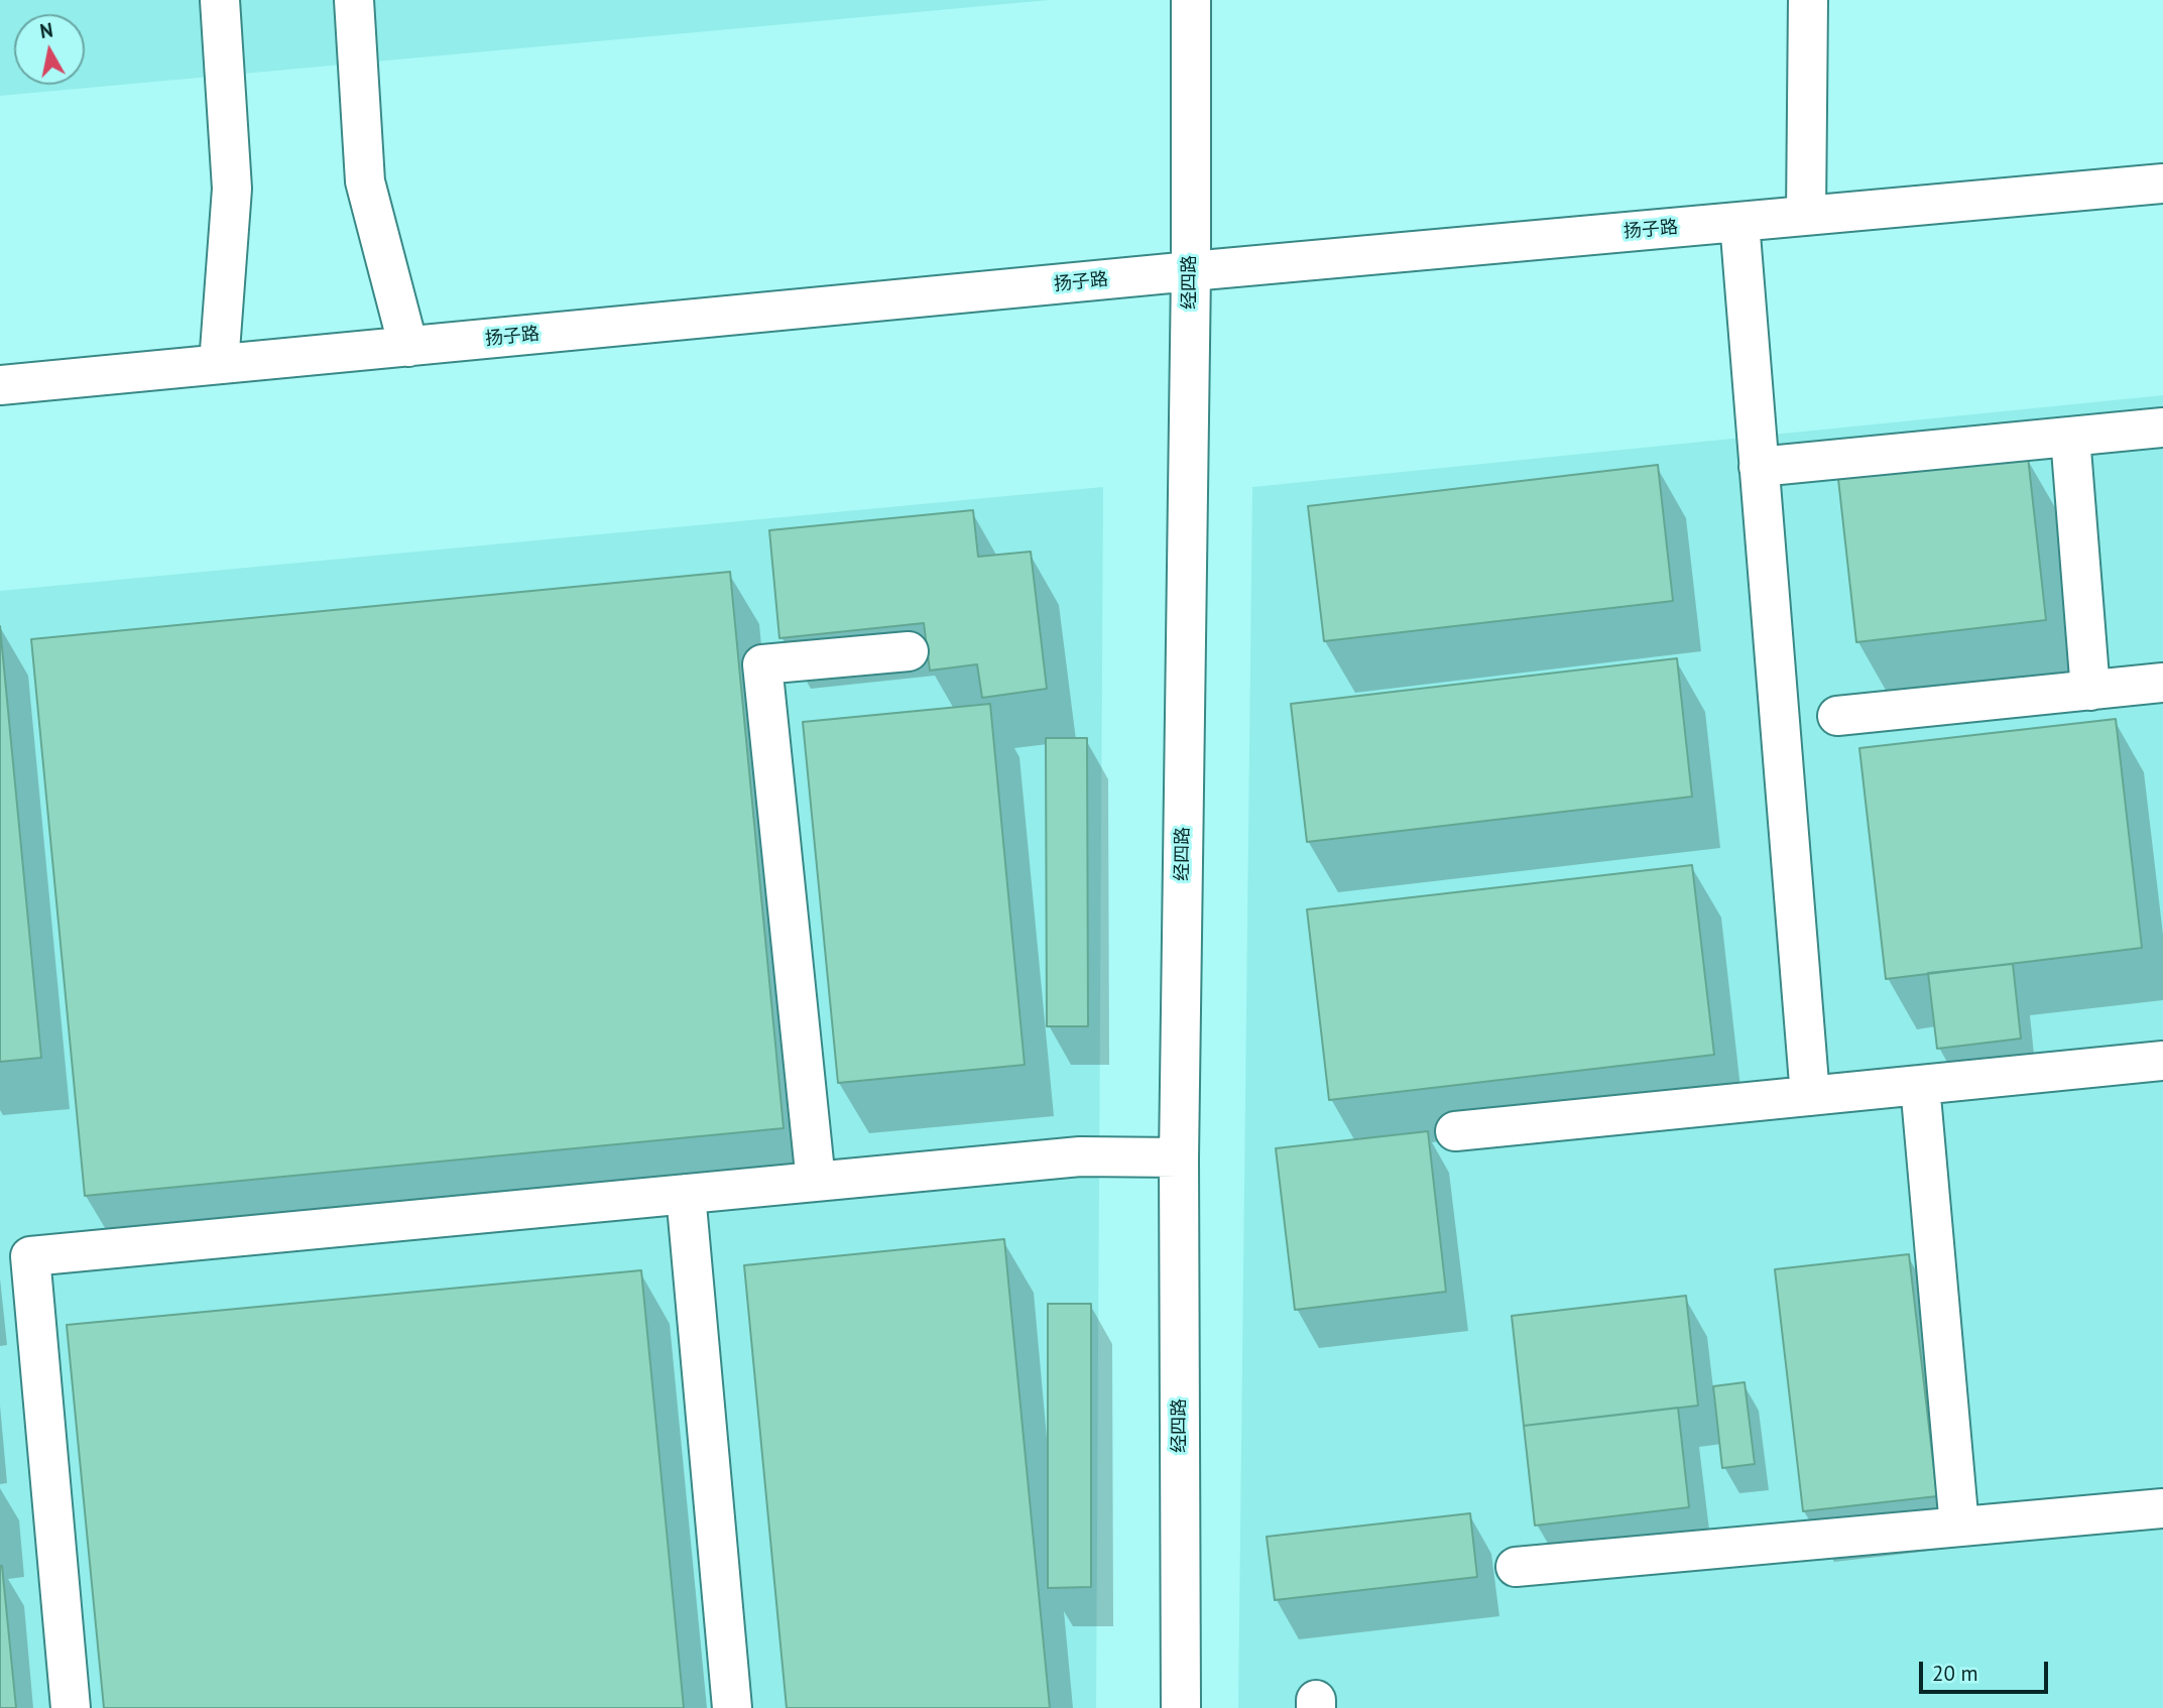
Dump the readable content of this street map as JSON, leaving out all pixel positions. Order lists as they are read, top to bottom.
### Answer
{
  "streets": {
    "street": ["扬子路", "经四路"]
  },
  "crossings": [
    ["扬子路", "经四路"]
  ],
  "scale_bar": "20 m",
  "north": "top"
}
